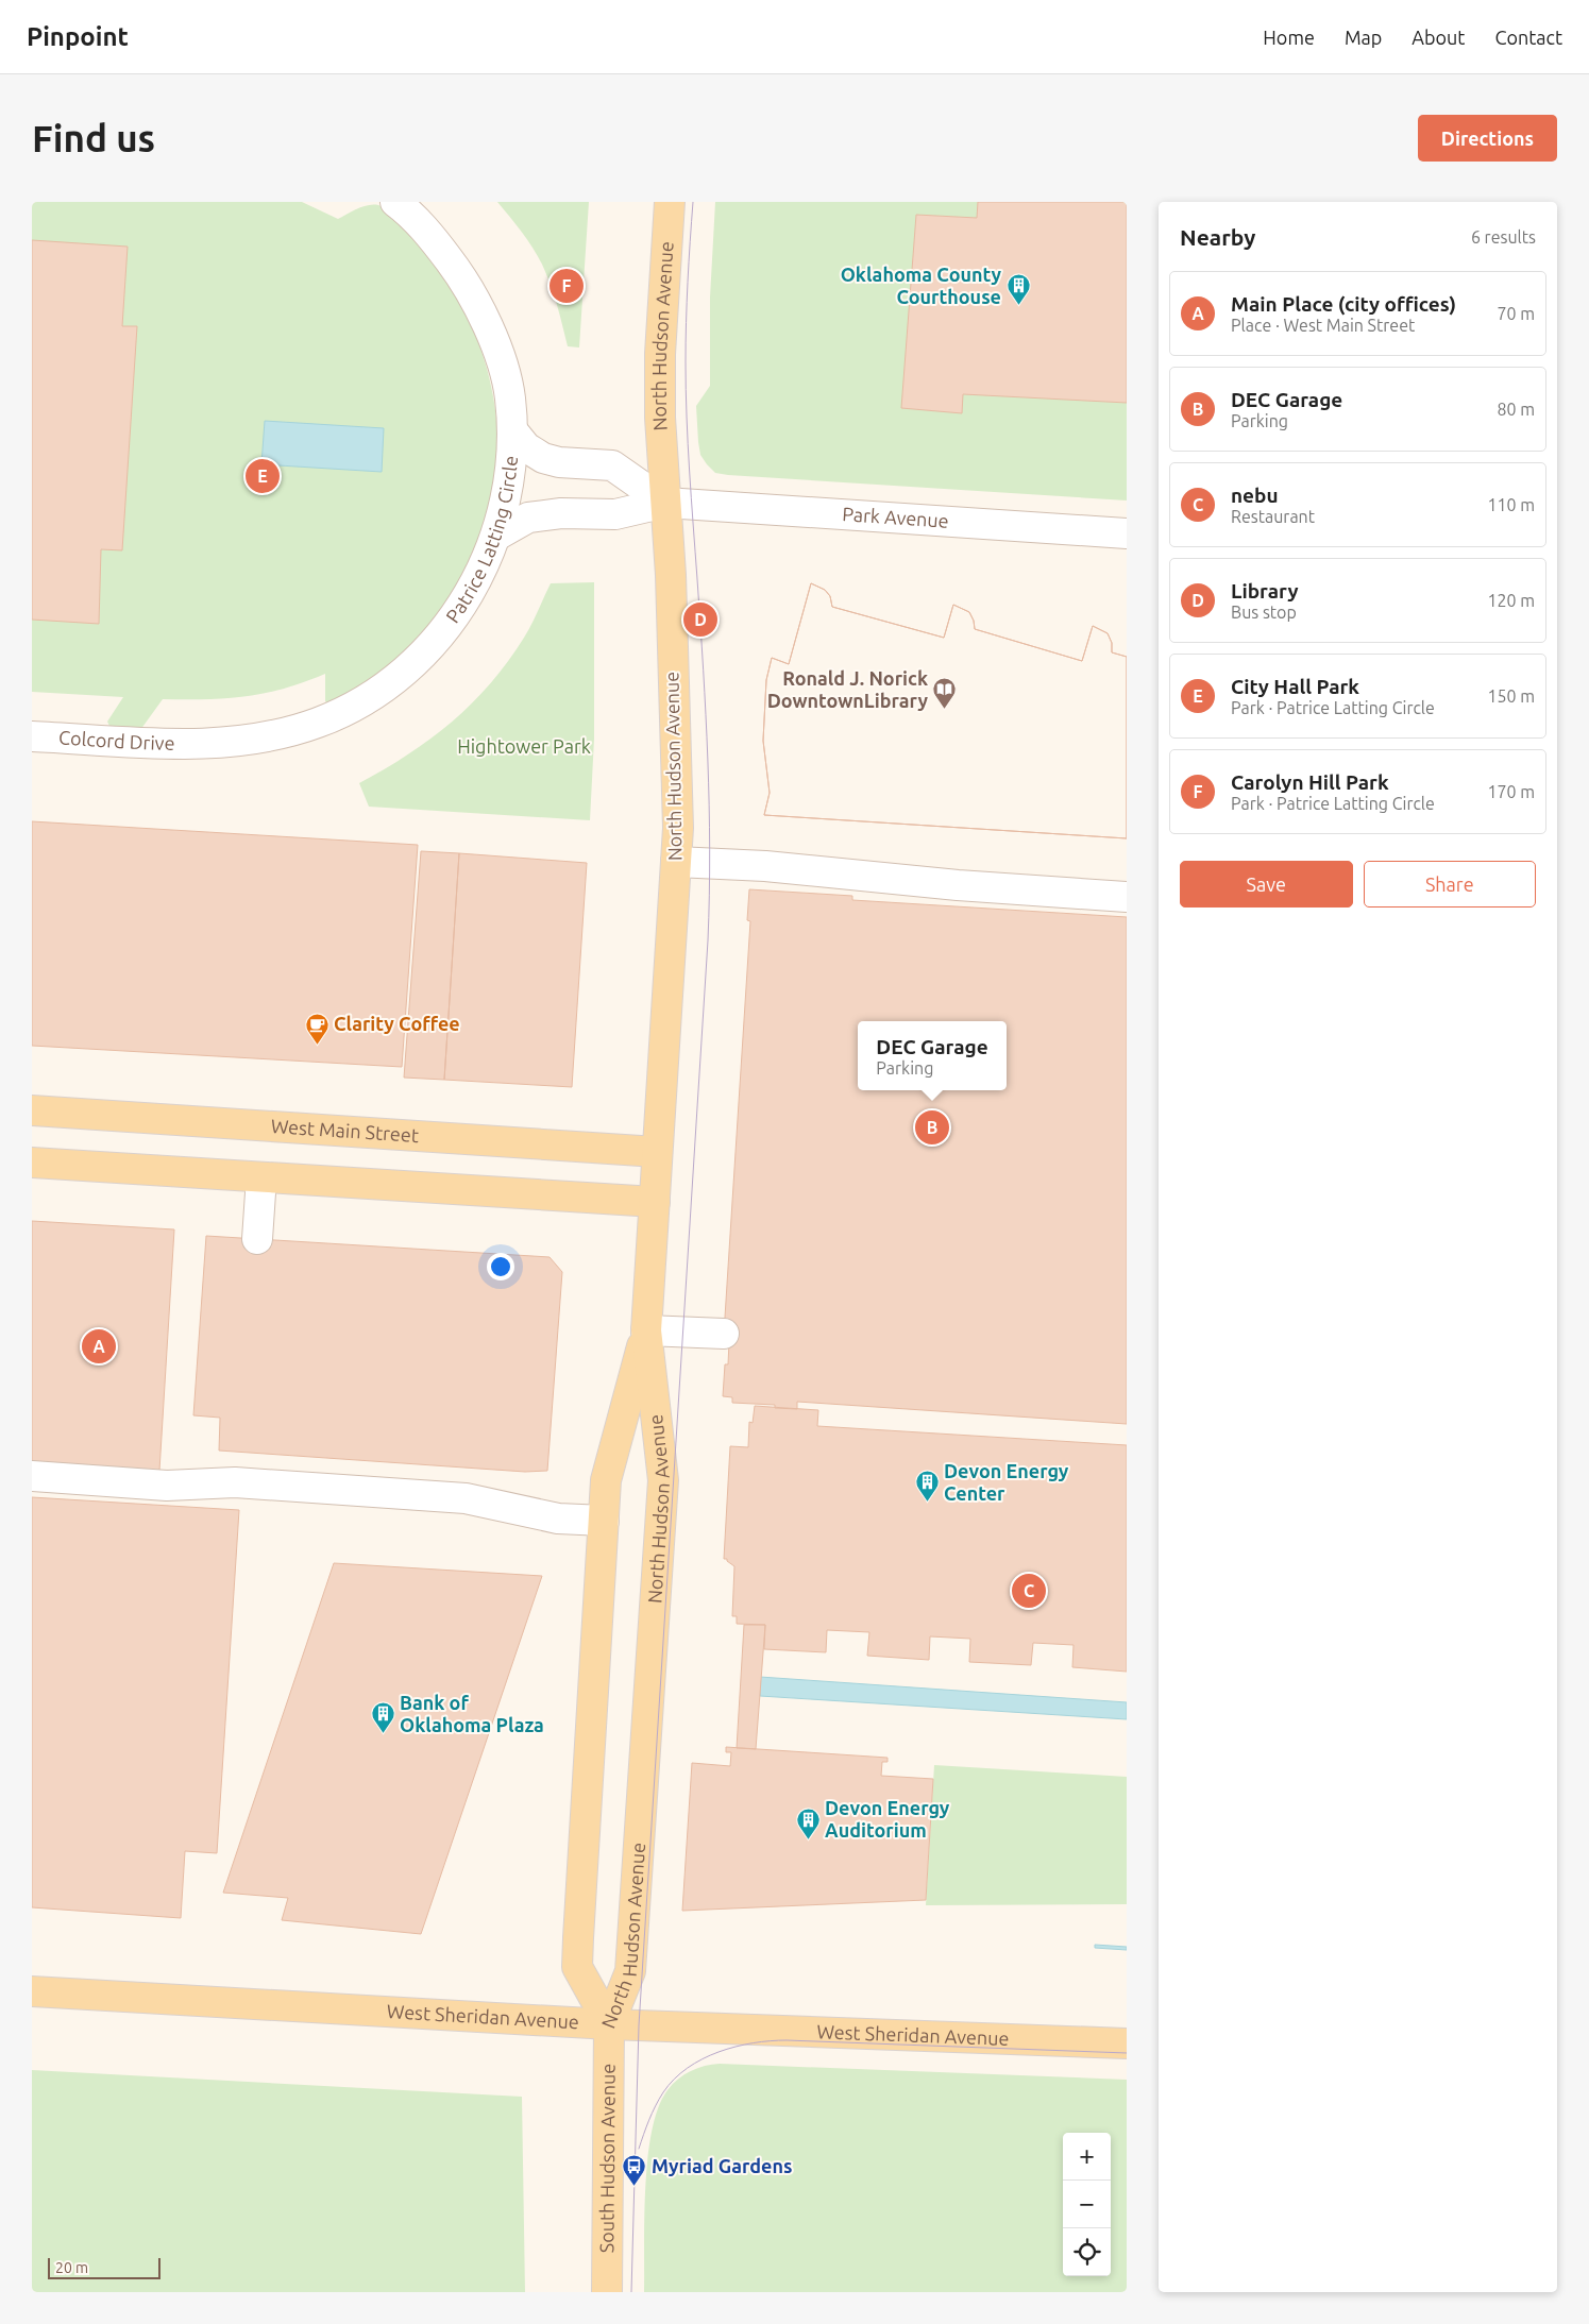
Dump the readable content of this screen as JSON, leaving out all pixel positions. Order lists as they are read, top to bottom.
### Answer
{
  "streets": {
    "main road": [
      "North Hudson Avenue",
      "West Main Street",
      "West Sheridan Avenue",
      "South Hudson Avenue"
    ],
    "street": ["Park Avenue", "Patrice Latting Circle", "Colcord Drive"]
  },
  "crossings": [
    ["North Hudson Avenue", "Park Avenue"],
    ["North Hudson Avenue", "West Main Street"],
    ["North Hudson Avenue", "West Sheridan Avenue"],
    ["North Hudson Avenue", "South Hudson Avenue"],
    ["Park Avenue", "Patrice Latting Circle"],
    ["Patrice Latting Circle", "Colcord Drive"],
    ["West Sheridan Avenue", "South Hudson Avenue"]
  ],
  "parks": ["Hightower Park"],
  "places": {
    "building": [
      "Oklahoma County Courthouse",
      "Devon Energy Center",
      "Bank of Oklahoma Plaza",
      "Devon Energy Auditorium"
    ],
    "library": ["Ronald J. Norick DowntownLibrary"],
    "cafe": ["Clarity Coffee"],
    "bus stop": ["Myriad Gardens"]
  },
  "scale_bar": "20 m",
  "page": {
    "header": "Pinpoint",
    "nav": [
      "Home",
      "Map",
      "About",
      "Contact"
    ],
    "buttons": [
      "Directions",
      ["Save", "Share"]
    ],
    "title": "Find us",
    "heading": ["Nearby", "6 results"],
    "pins": [
      "F",
      "E",
      "D",
      "B",
      "A",
      "C"
    ],
    "list": [
      {
        "mark": "A",
        "name": "Main Place (city offices)",
        "note": "Place · West Main Street",
        "value": "70 m"
      },
      {
        "mark": "B",
        "name": "DEC Garage",
        "note": "Parking",
        "value": "80 m"
      },
      {
        "mark": "C",
        "name": "nebu",
        "note": "Restaurant",
        "value": "110 m"
      },
      {
        "mark": "D",
        "name": "Library",
        "note": "Bus stop",
        "value": "120 m"
      },
      {
        "mark": "E",
        "name": "City Hall Park",
        "note": "Park · Patrice Latting Circle",
        "value": "150 m"
      },
      {
        "mark": "F",
        "name": "Carolyn Hill Park",
        "note": "Park · Patrice Latting Circle",
        "value": "170 m"
      }
    ],
    "popup": ["DEC Garage", "Parking"],
    "map_buttons": ["+", "−"],
    "scale": "20 m"
  }
}
